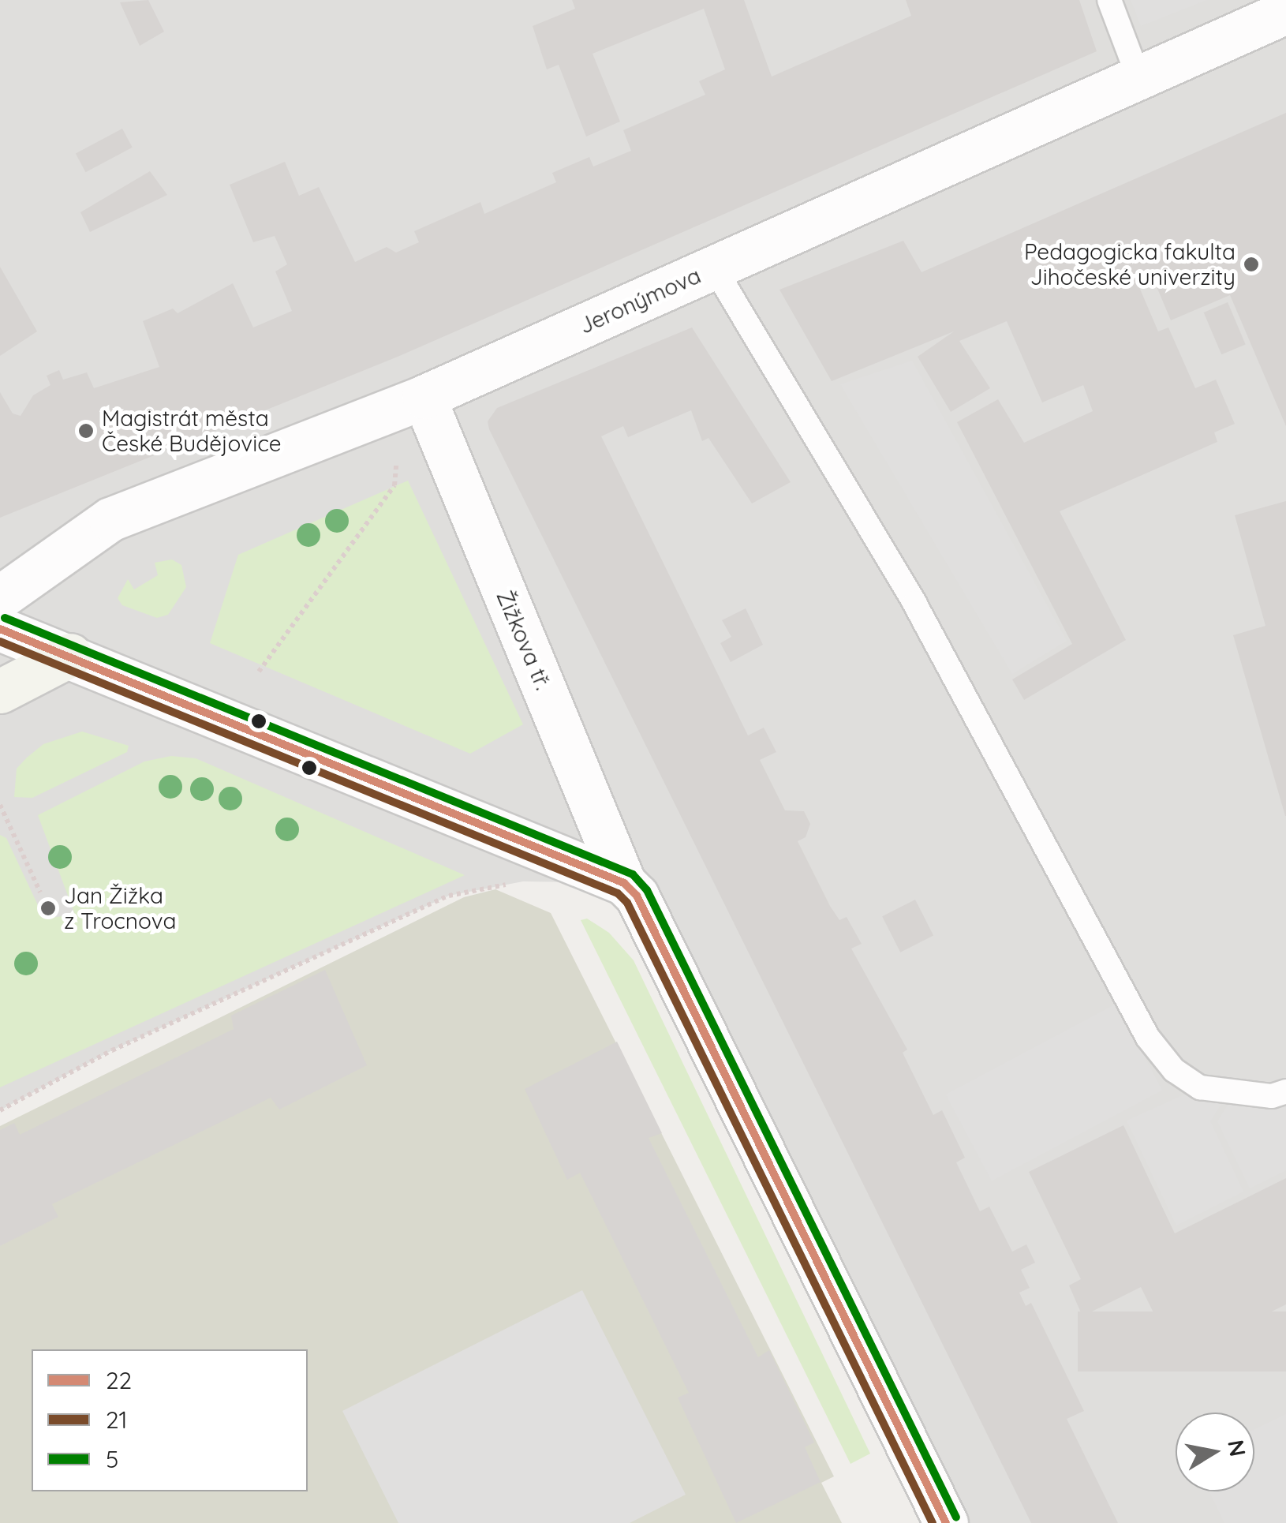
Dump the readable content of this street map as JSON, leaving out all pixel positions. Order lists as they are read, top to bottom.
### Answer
{
  "streets": {
    "street": ["Jeronýmova", "Žižkova tř."]
  },
  "crossings": [
    ["Jeronýmova", "Žižkova tř."]
  ],
  "places": ["Pedagogicka fakulta Jihočeské univerzity", "Magistrát města České Budějovice", "Jan Žižka z Trocnova"],
  "lines": ["transit line 5", "transit line 22", "transit line 21"],
  "legend": ["22", "21", "5"],
  "north": "right"
}
